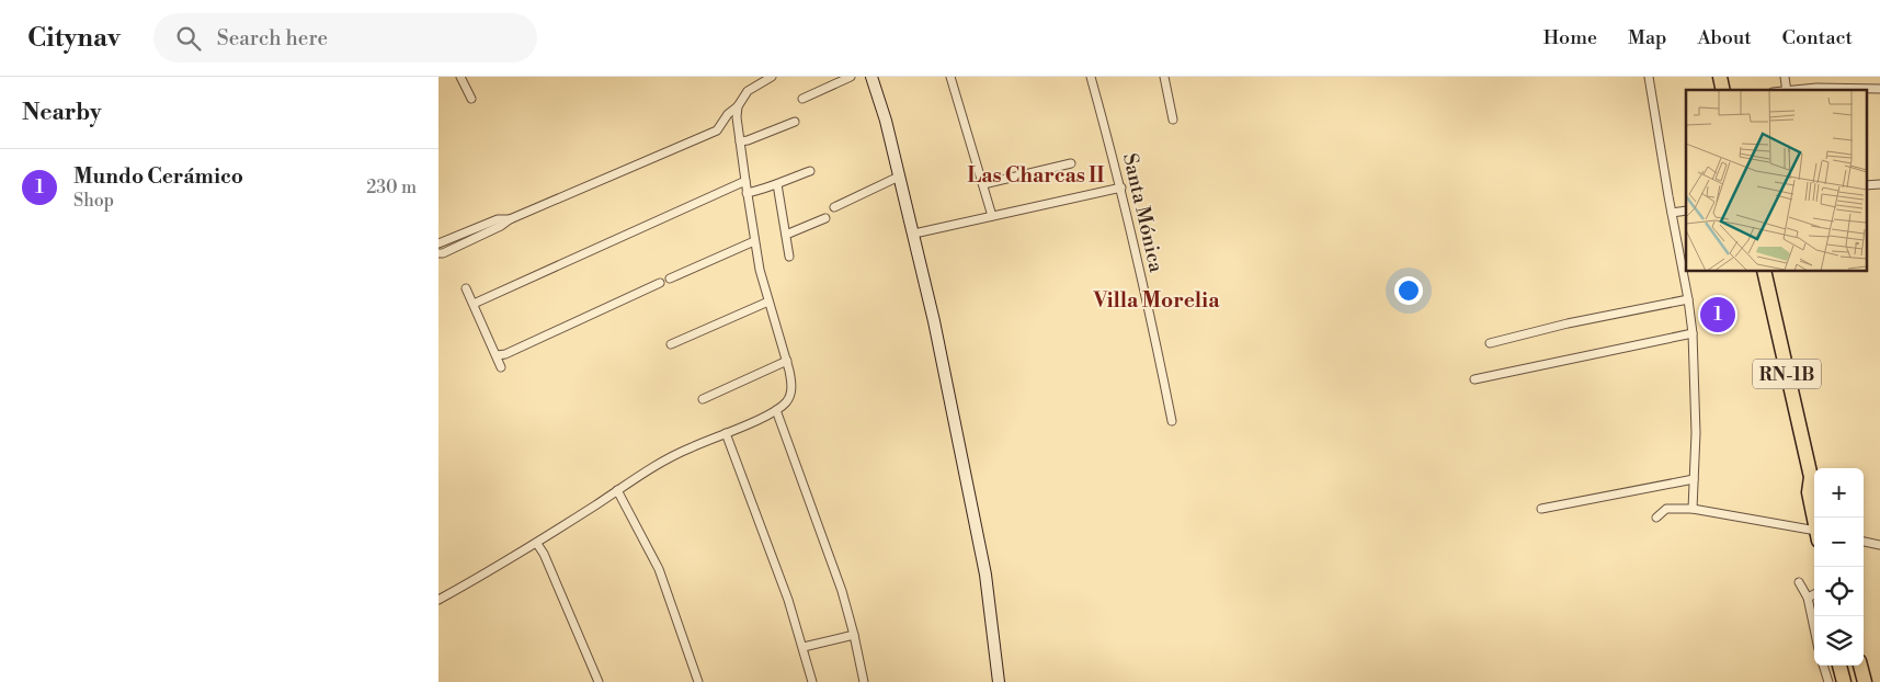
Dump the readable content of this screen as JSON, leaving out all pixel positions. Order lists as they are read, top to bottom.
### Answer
{
  "streets": {
    "highway": ["RN-1B"],
    "street": ["Santa Mónica"]
  },
  "districts": ["Las Charcas II", "Villa Morelia"],
  "page": {
    "header": "Citynav",
    "search": "Search here",
    "nav": [
      "Home",
      "Map",
      "About",
      "Contact"
    ],
    "heading": "Nearby",
    "list": [
      {
        "mark": "1",
        "name": "Mundo Cerámico",
        "note": "Shop",
        "value": "230 m"
      }
    ],
    "pins": "1",
    "map_buttons": ["+", "−"]
  }
}
